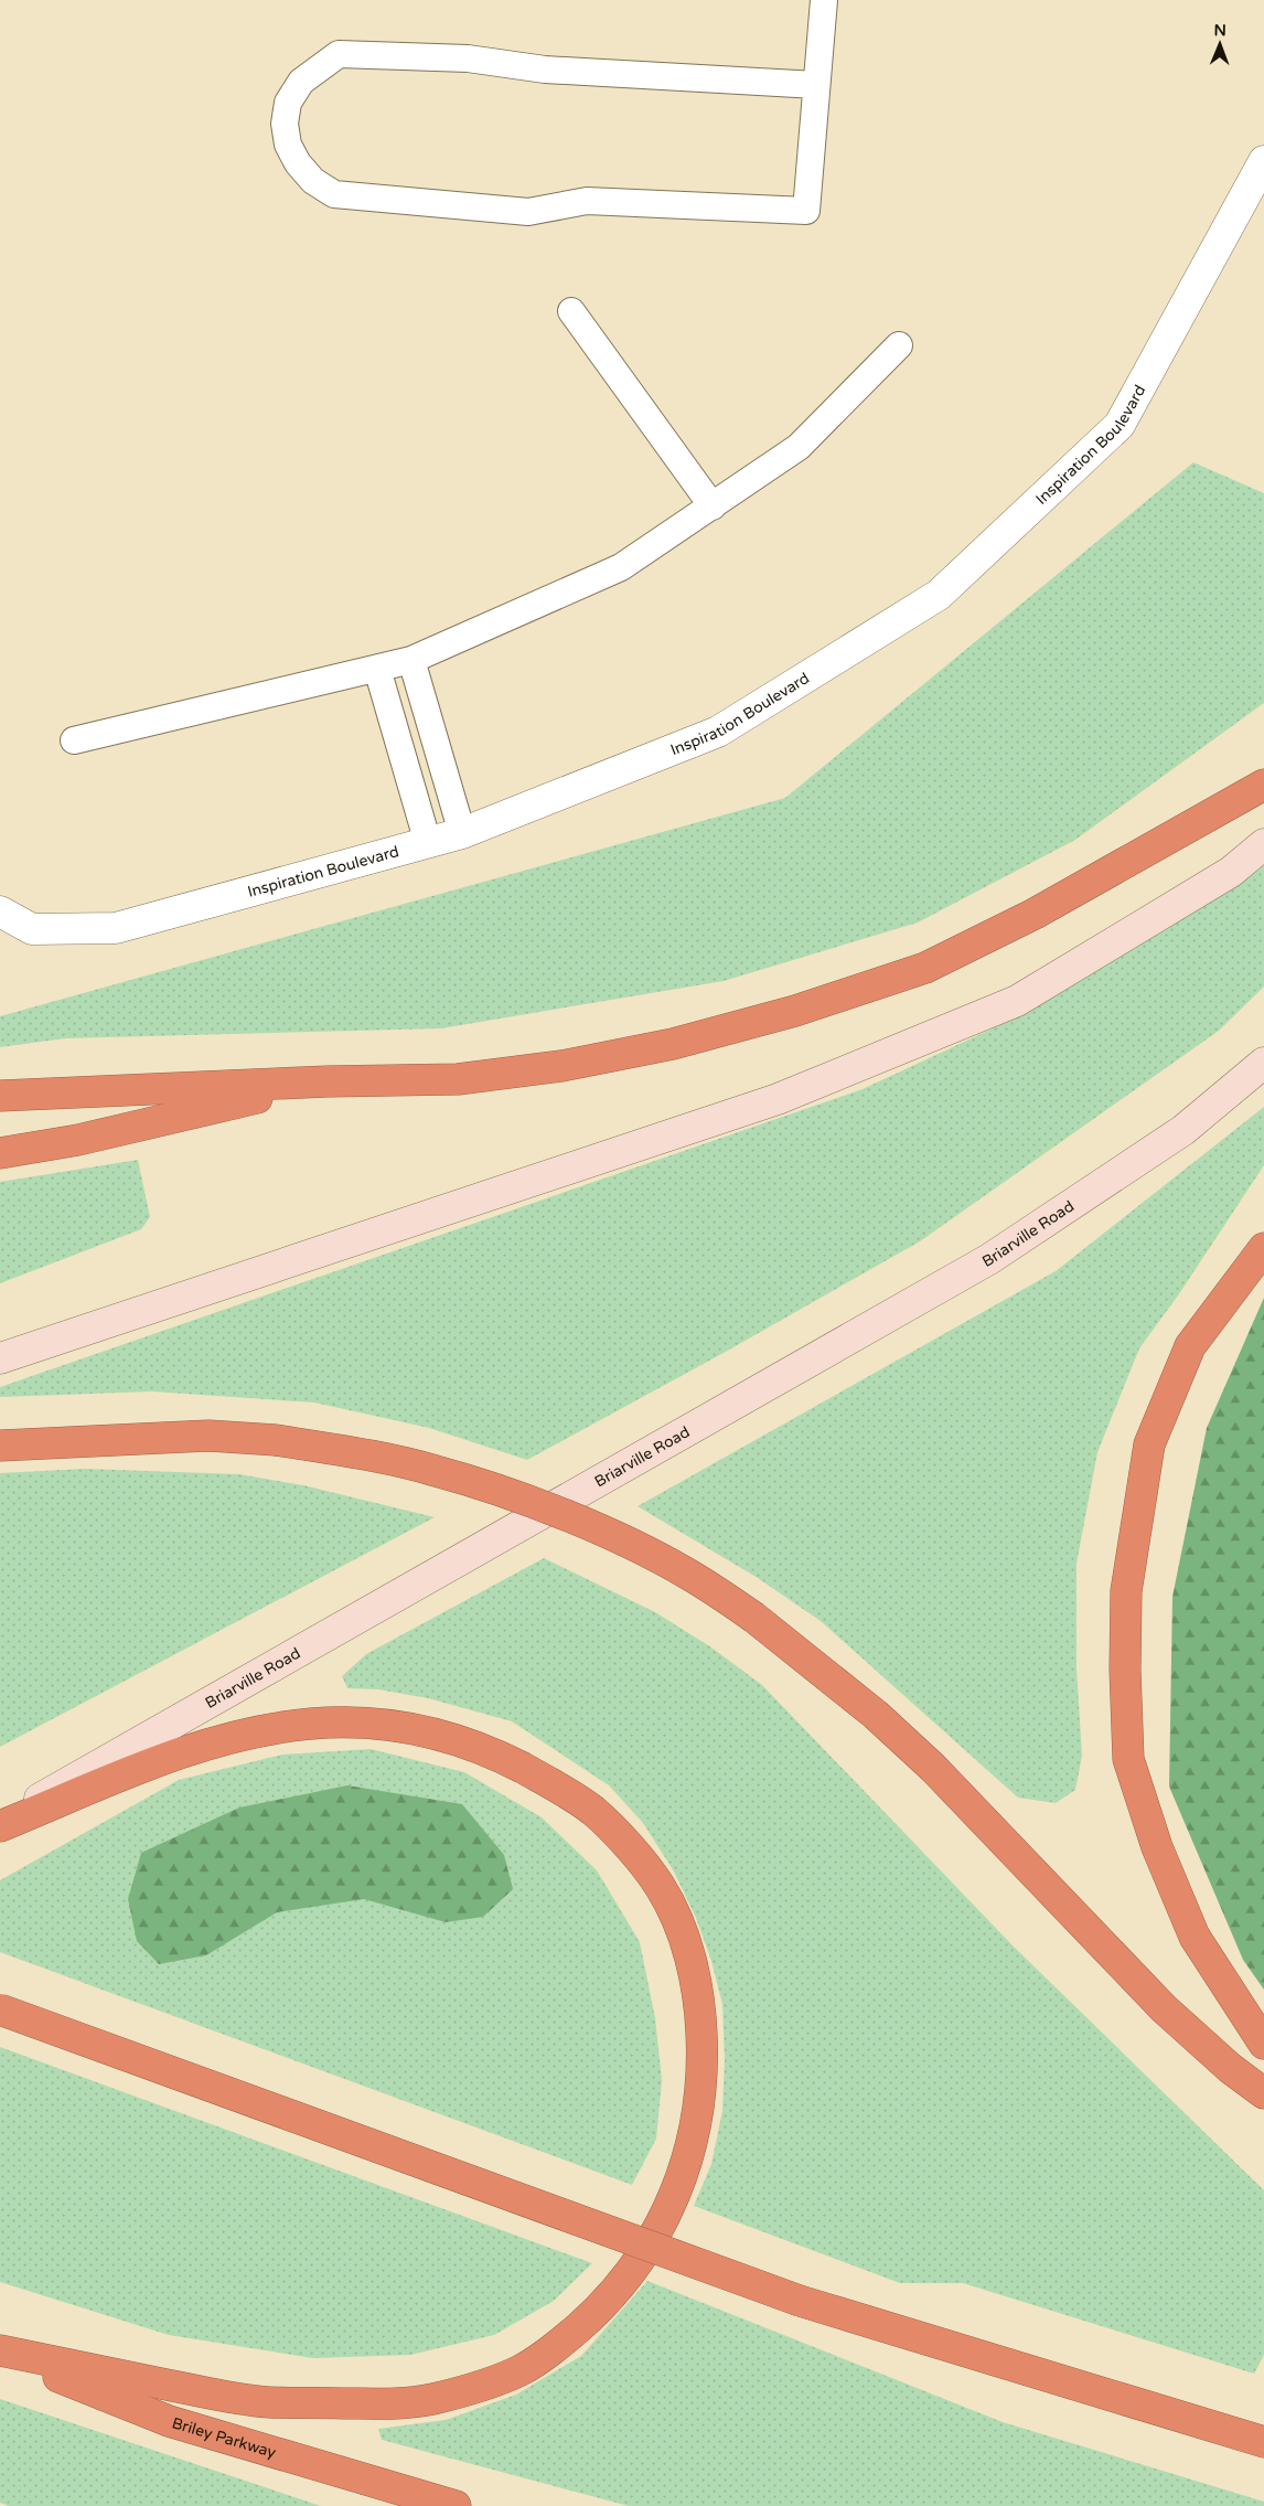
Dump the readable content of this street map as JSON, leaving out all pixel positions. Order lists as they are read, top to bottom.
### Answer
{
  "streets": {
    "highway": ["Briley Parkway"],
    "main road": ["Briarville Road"],
    "street": ["Inspiration Boulevard"]
  },
  "north": "top"
}
